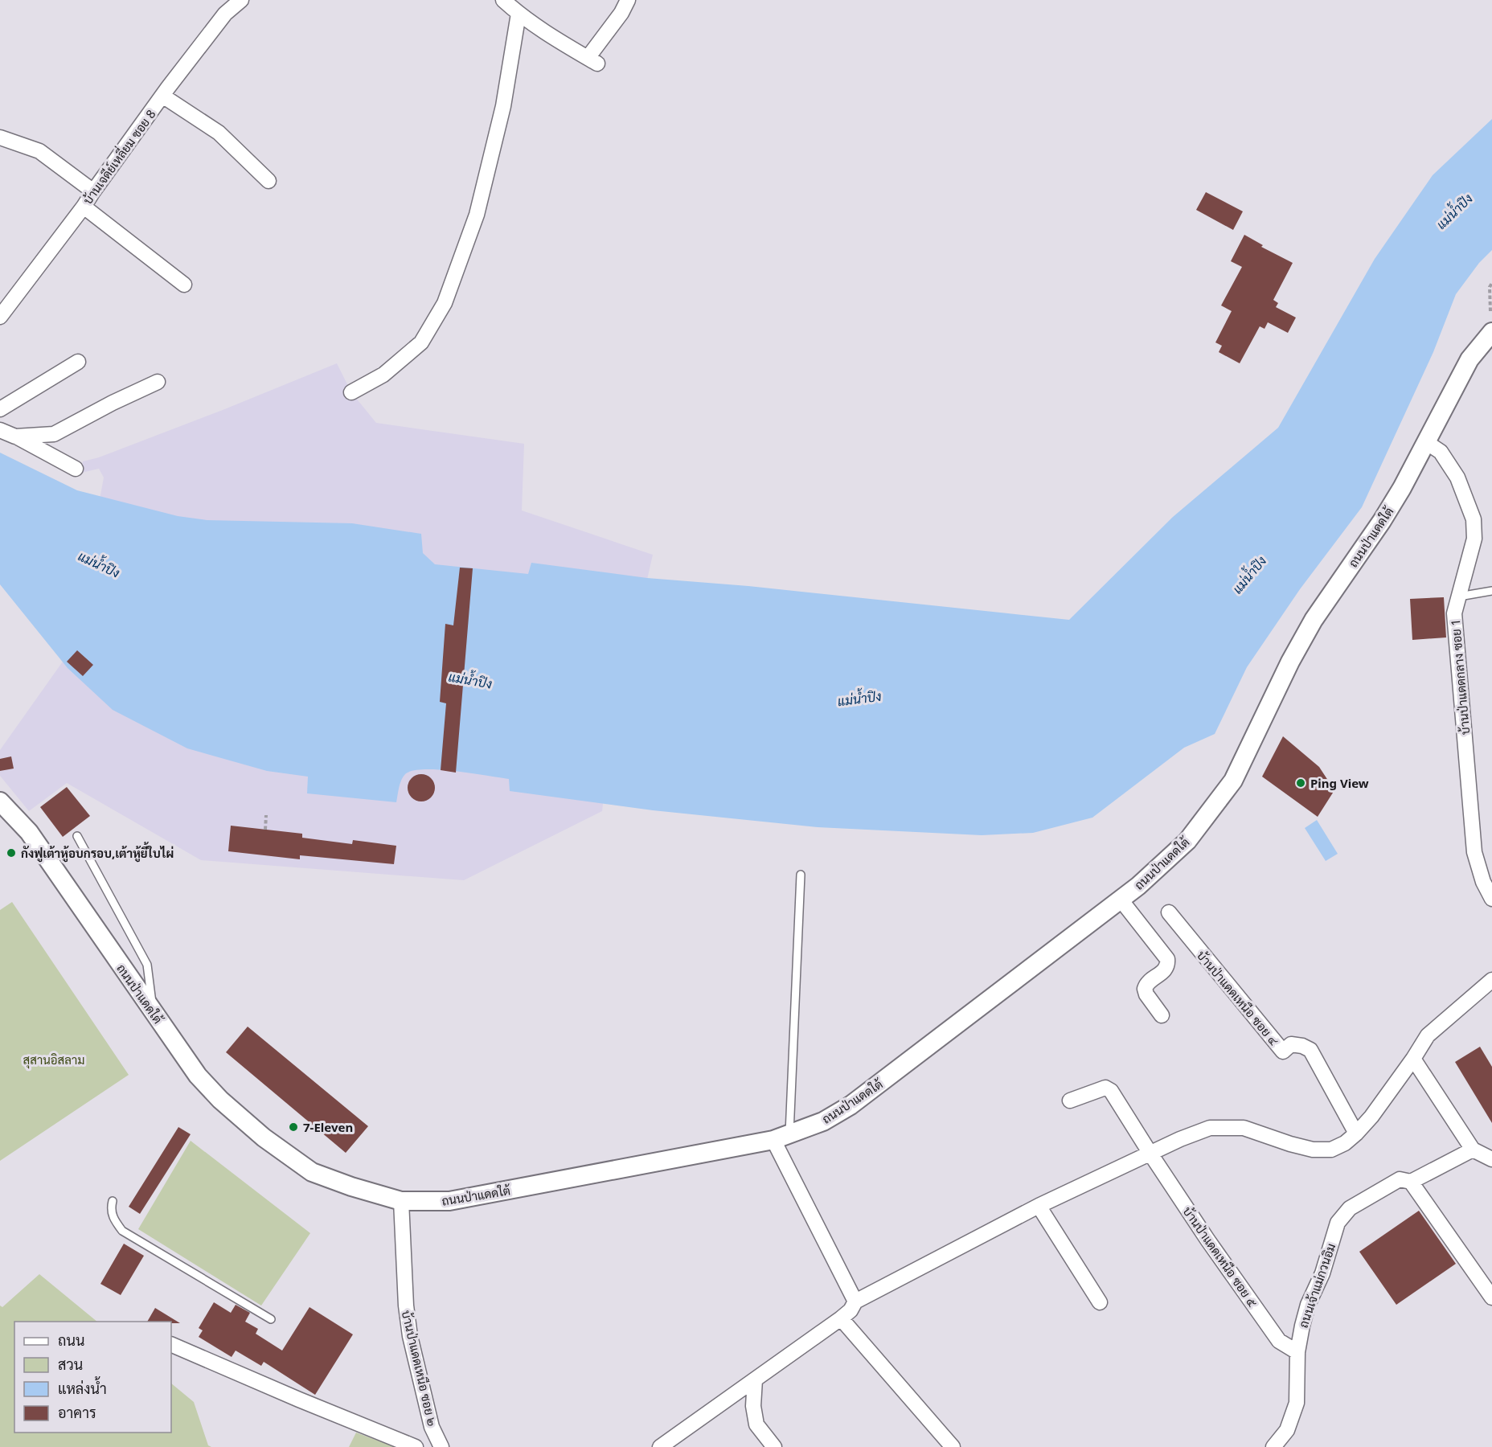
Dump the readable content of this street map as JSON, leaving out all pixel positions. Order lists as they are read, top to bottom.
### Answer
{
  "streets": {
    "street": [
      "บ้านเจดีย์เหลี่ยม ซอย 8",
      "ถนนป่าแดดใต้",
      "บ้านป่าแดดกลาง ซอย 1",
      "บ้านป่าแดดเหนือ ซอย ๔",
      "บ้านป่าแดดเหนือ ซอย ๕",
      "ถนนเจ้าแม่กวนอิม",
      "บ้านป่าแดดเหนือ ซอย ๒"
    ]
  },
  "crossings": [
    ["ถนนป่าแดดใต้", "บ้านป่าแดดกลาง ซอย 1"],
    ["ถนนป่าแดดใต้", "บ้านป่าแดดเหนือ ซอย ๒"],
    ["บ้านป่าแดดเหนือ ซอย ๕", "ถนนเจ้าแม่กวนอิม"]
  ],
  "water": ["แม่น้ำปิง"],
  "parks": ["สุสานอิสลาม"],
  "places": ["Ping View", "กังฟูเต้าหู้อบกรอบ,เต้าหู้ยี้ใบไผ่", "7-Eleven"],
  "legend": [
    "ถนน",
    "สวน",
    "แหล่งน้ำ",
    "อาคาร"
  ]
}
